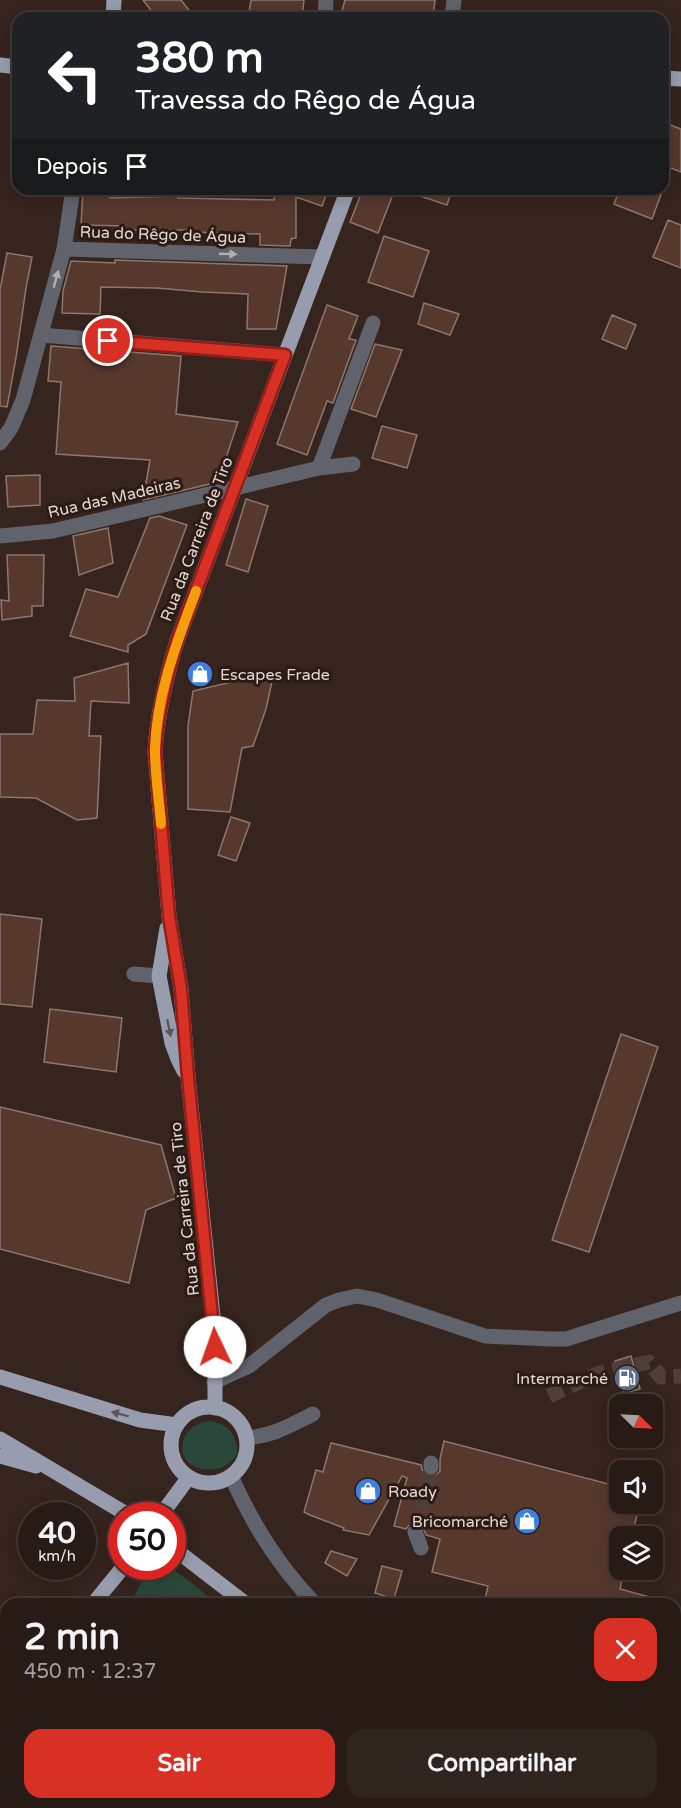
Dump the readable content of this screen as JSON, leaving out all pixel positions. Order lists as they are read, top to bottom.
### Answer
{
  "streets": {
    "main road": ["Rua da Carreira de Tiro"],
    "street": ["Rua do Rêgo de Água", "Rua das Madeiras"]
  },
  "crossings": [
    ["Rua do Rêgo de Água", "Rua da Carreira de Tiro"],
    ["Rua das Madeiras", "Rua da Carreira de Tiro"]
  ],
  "places": {
    "shop": ["Escapes Frade", "Roady", "Bricomarché"],
    "fuel station": ["Intermarché"]
  },
  "north": "bottom right",
  "page": {
    "turn": ["380 m", "Travessa do Rêgo de Água"],
    "then": "Depois",
    "speed": "40 km/h",
    "limit": "50",
    "heading": ["2 min", "450 m · 12:37"],
    "buttons": ["Sair", "Compartilhar"]
  }
}
